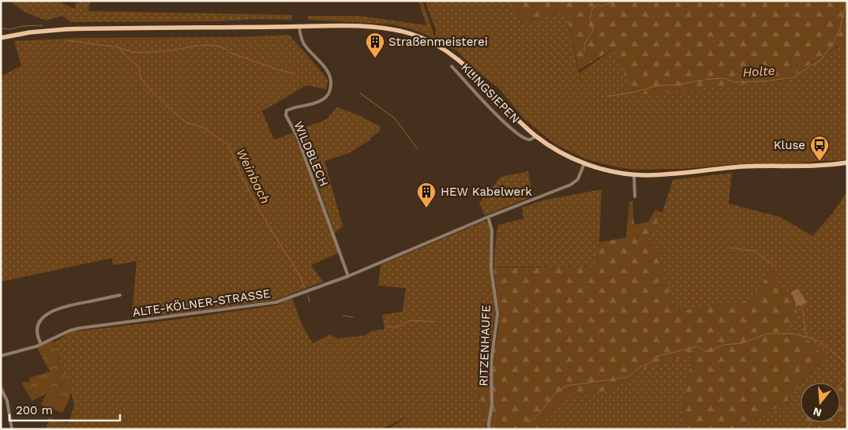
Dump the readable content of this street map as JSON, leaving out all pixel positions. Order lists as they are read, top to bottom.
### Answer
{
  "streets": {
    "street": [
      "KLINGSIEPEN",
      "WILDBLECH",
      "ALTE-KÖLNER-STRASSE",
      "RITZENHAUFE"
    ]
  },
  "crossings": [
    ["WILDBLECH", "ALTE-KÖLNER-STRASSE"],
    ["ALTE-KÖLNER-STRASSE", "RITZENHAUFE"]
  ],
  "water": ["Holte", "Weinbach"],
  "places": {
    "building": ["Straßenmeisterei", "HEW Kabelwerk"],
    "bus stop": ["Kluse"]
  },
  "scale_bar": "200 m",
  "north": "bottom"
}
